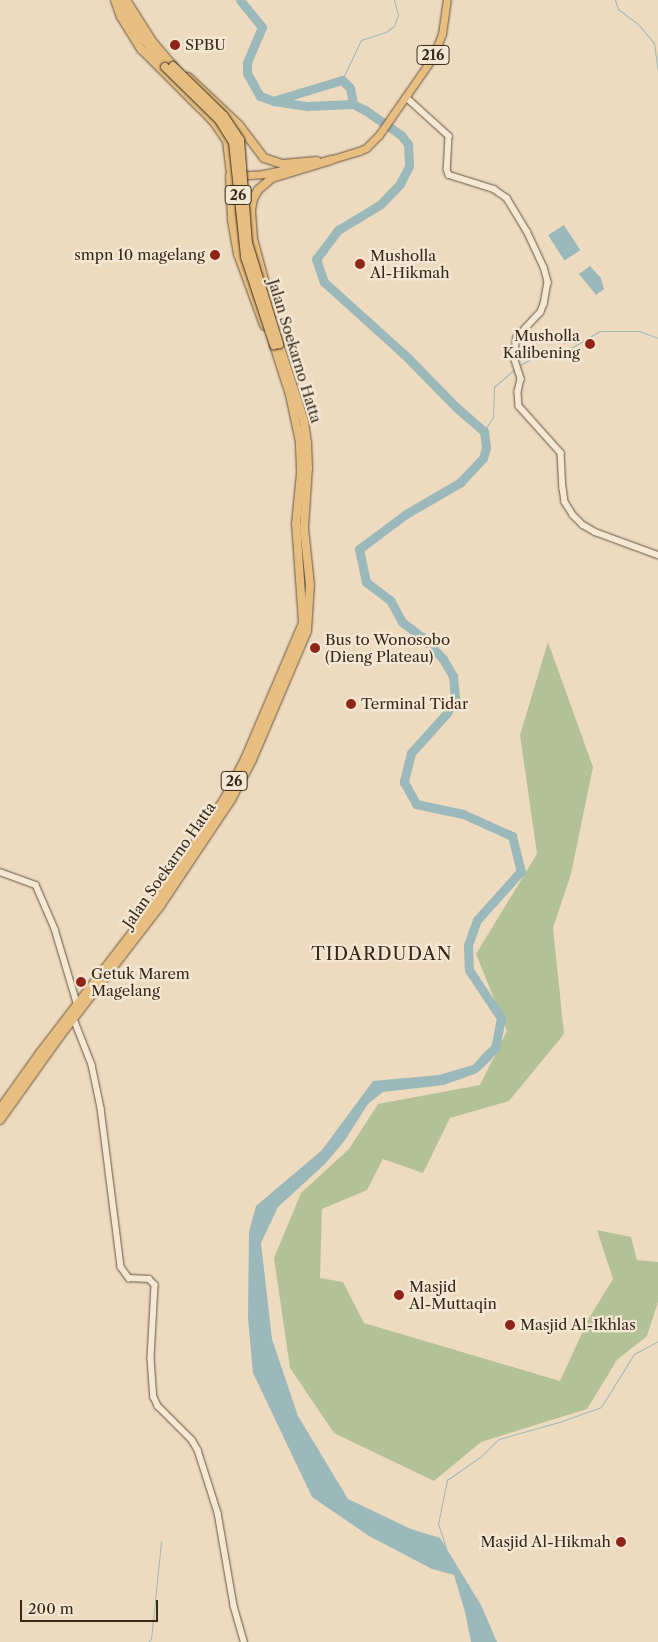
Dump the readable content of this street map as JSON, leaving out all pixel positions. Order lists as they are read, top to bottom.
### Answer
{
  "streets": {
    "highway": ["26", "Jalan Soekarno Hatta"],
    "main road": ["216"]
  },
  "crossings": [
    ["26", "Jalan Soekarno Hatta"]
  ],
  "districts": ["TIDARDUDAN"],
  "places": [
    "SPBU",
    "smpn 10 magelang",
    "Musholla Al-Hikmah",
    "Musholla Kalibening",
    "Bus to Wonosobo (Dieng Plateau)",
    "Terminal Tidar",
    "Getuk Marem Magelang",
    "Masjid Al-Muttaqin",
    "Masjid Al-Ikhlas",
    "Masjid Al-Hikmah"
  ],
  "scale_bar": "200 m"
}
